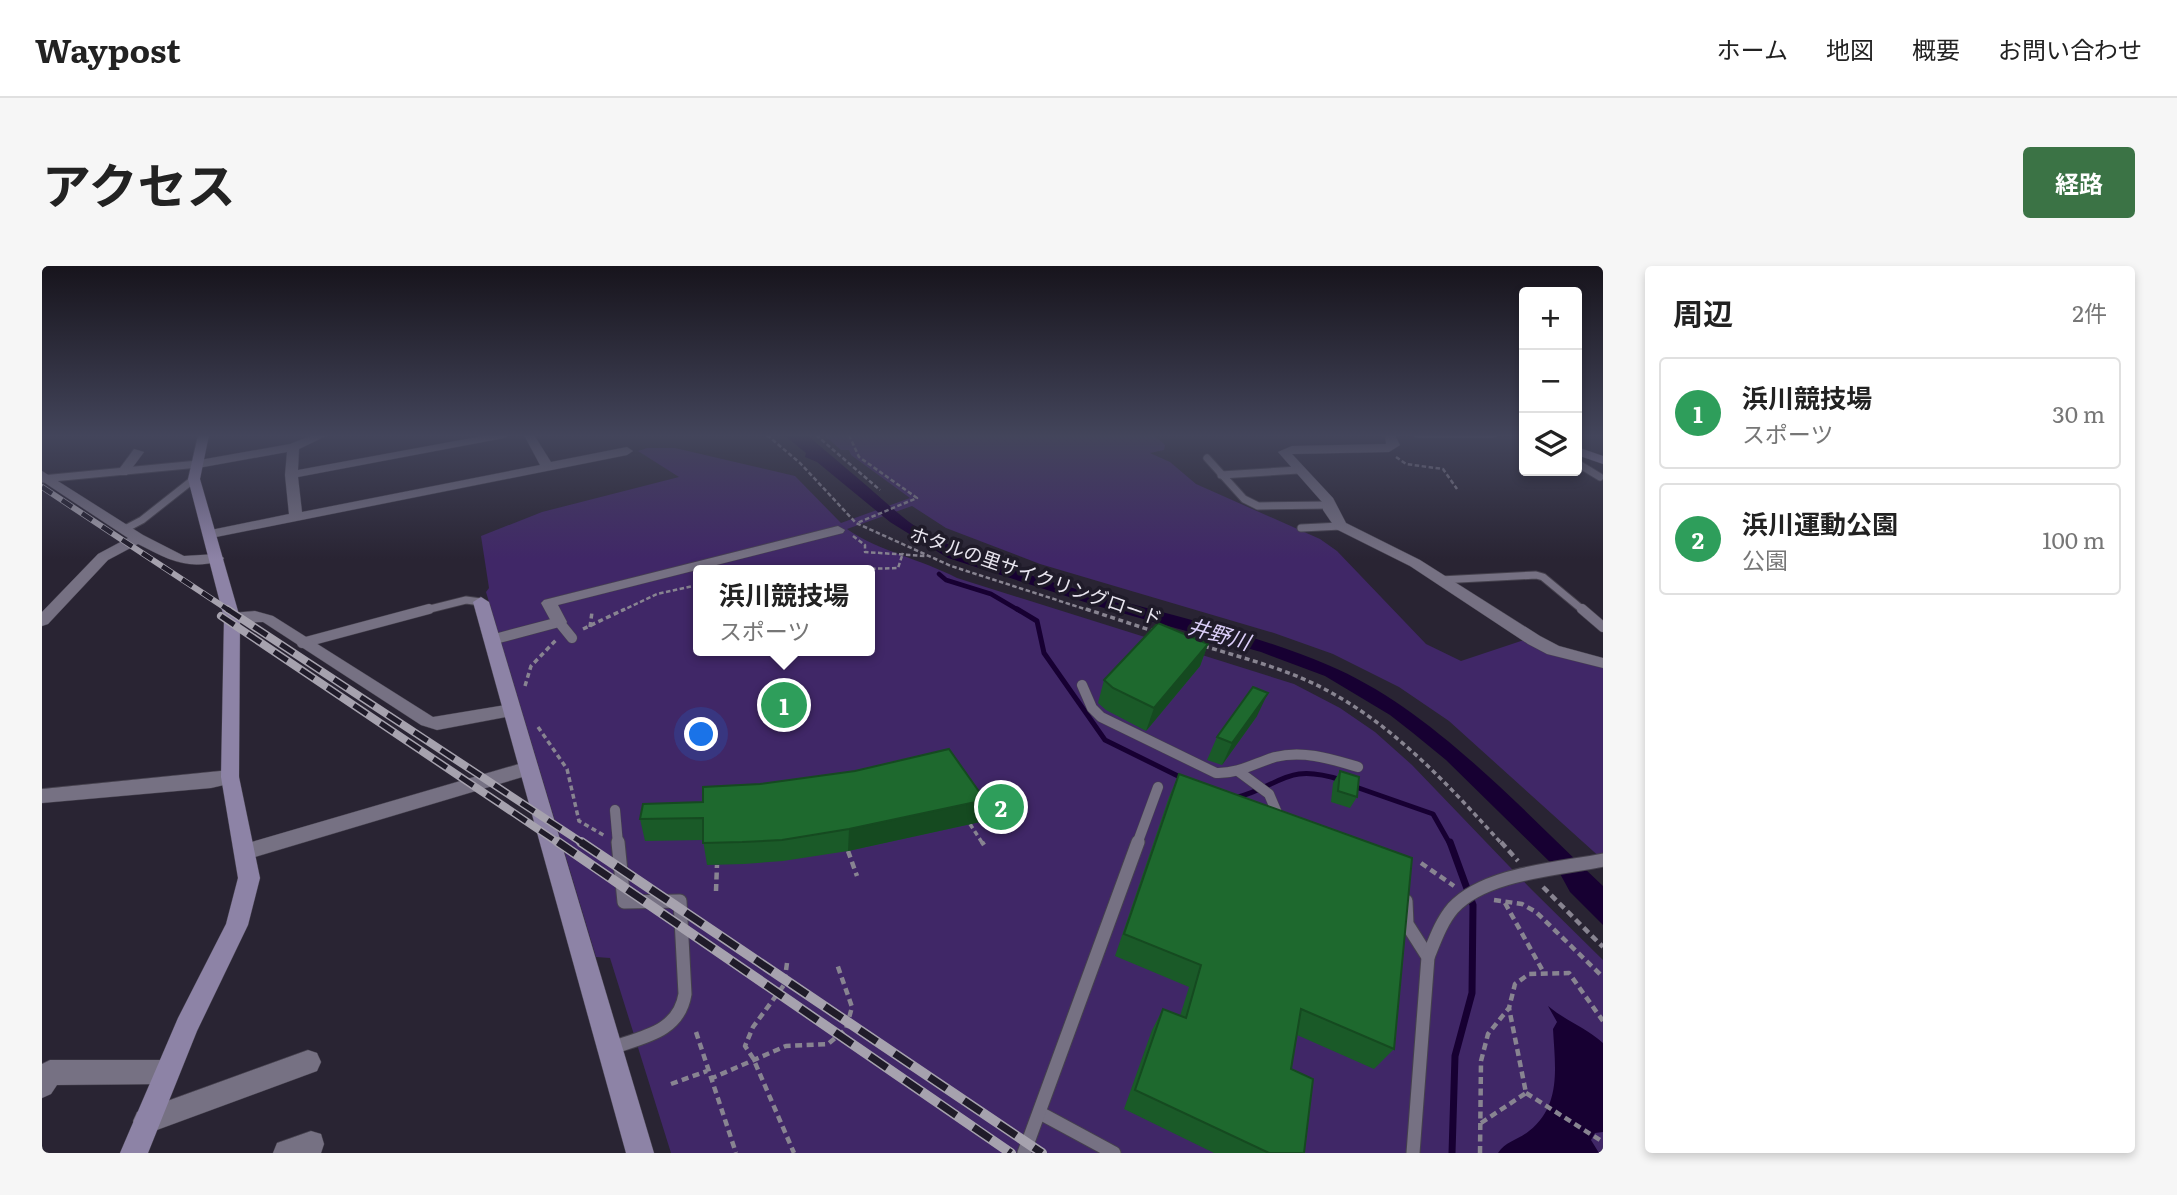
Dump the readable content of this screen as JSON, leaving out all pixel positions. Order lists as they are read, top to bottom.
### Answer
{
  "streets": {
    "path": ["ホタルの里サイクリングロード"]
  },
  "water": ["井野川"],
  "page": {
    "header": "Waypost",
    "nav": [
      "ホーム",
      "地図",
      "概要",
      "お問い合わせ"
    ],
    "title": "アクセス",
    "buttons": "経路",
    "heading": ["周辺", "2件"],
    "map_buttons": ["+", "−"],
    "list": [
      {
        "mark": "1",
        "name": "浜川競技場",
        "note": "スポーツ",
        "value": "30 m"
      },
      {
        "mark": "2",
        "name": "浜川運動公園",
        "note": "公園",
        "value": "100 m"
      }
    ],
    "popup": ["浜川競技場", "スポーツ"],
    "pins": ["1", "2"]
  }
}
